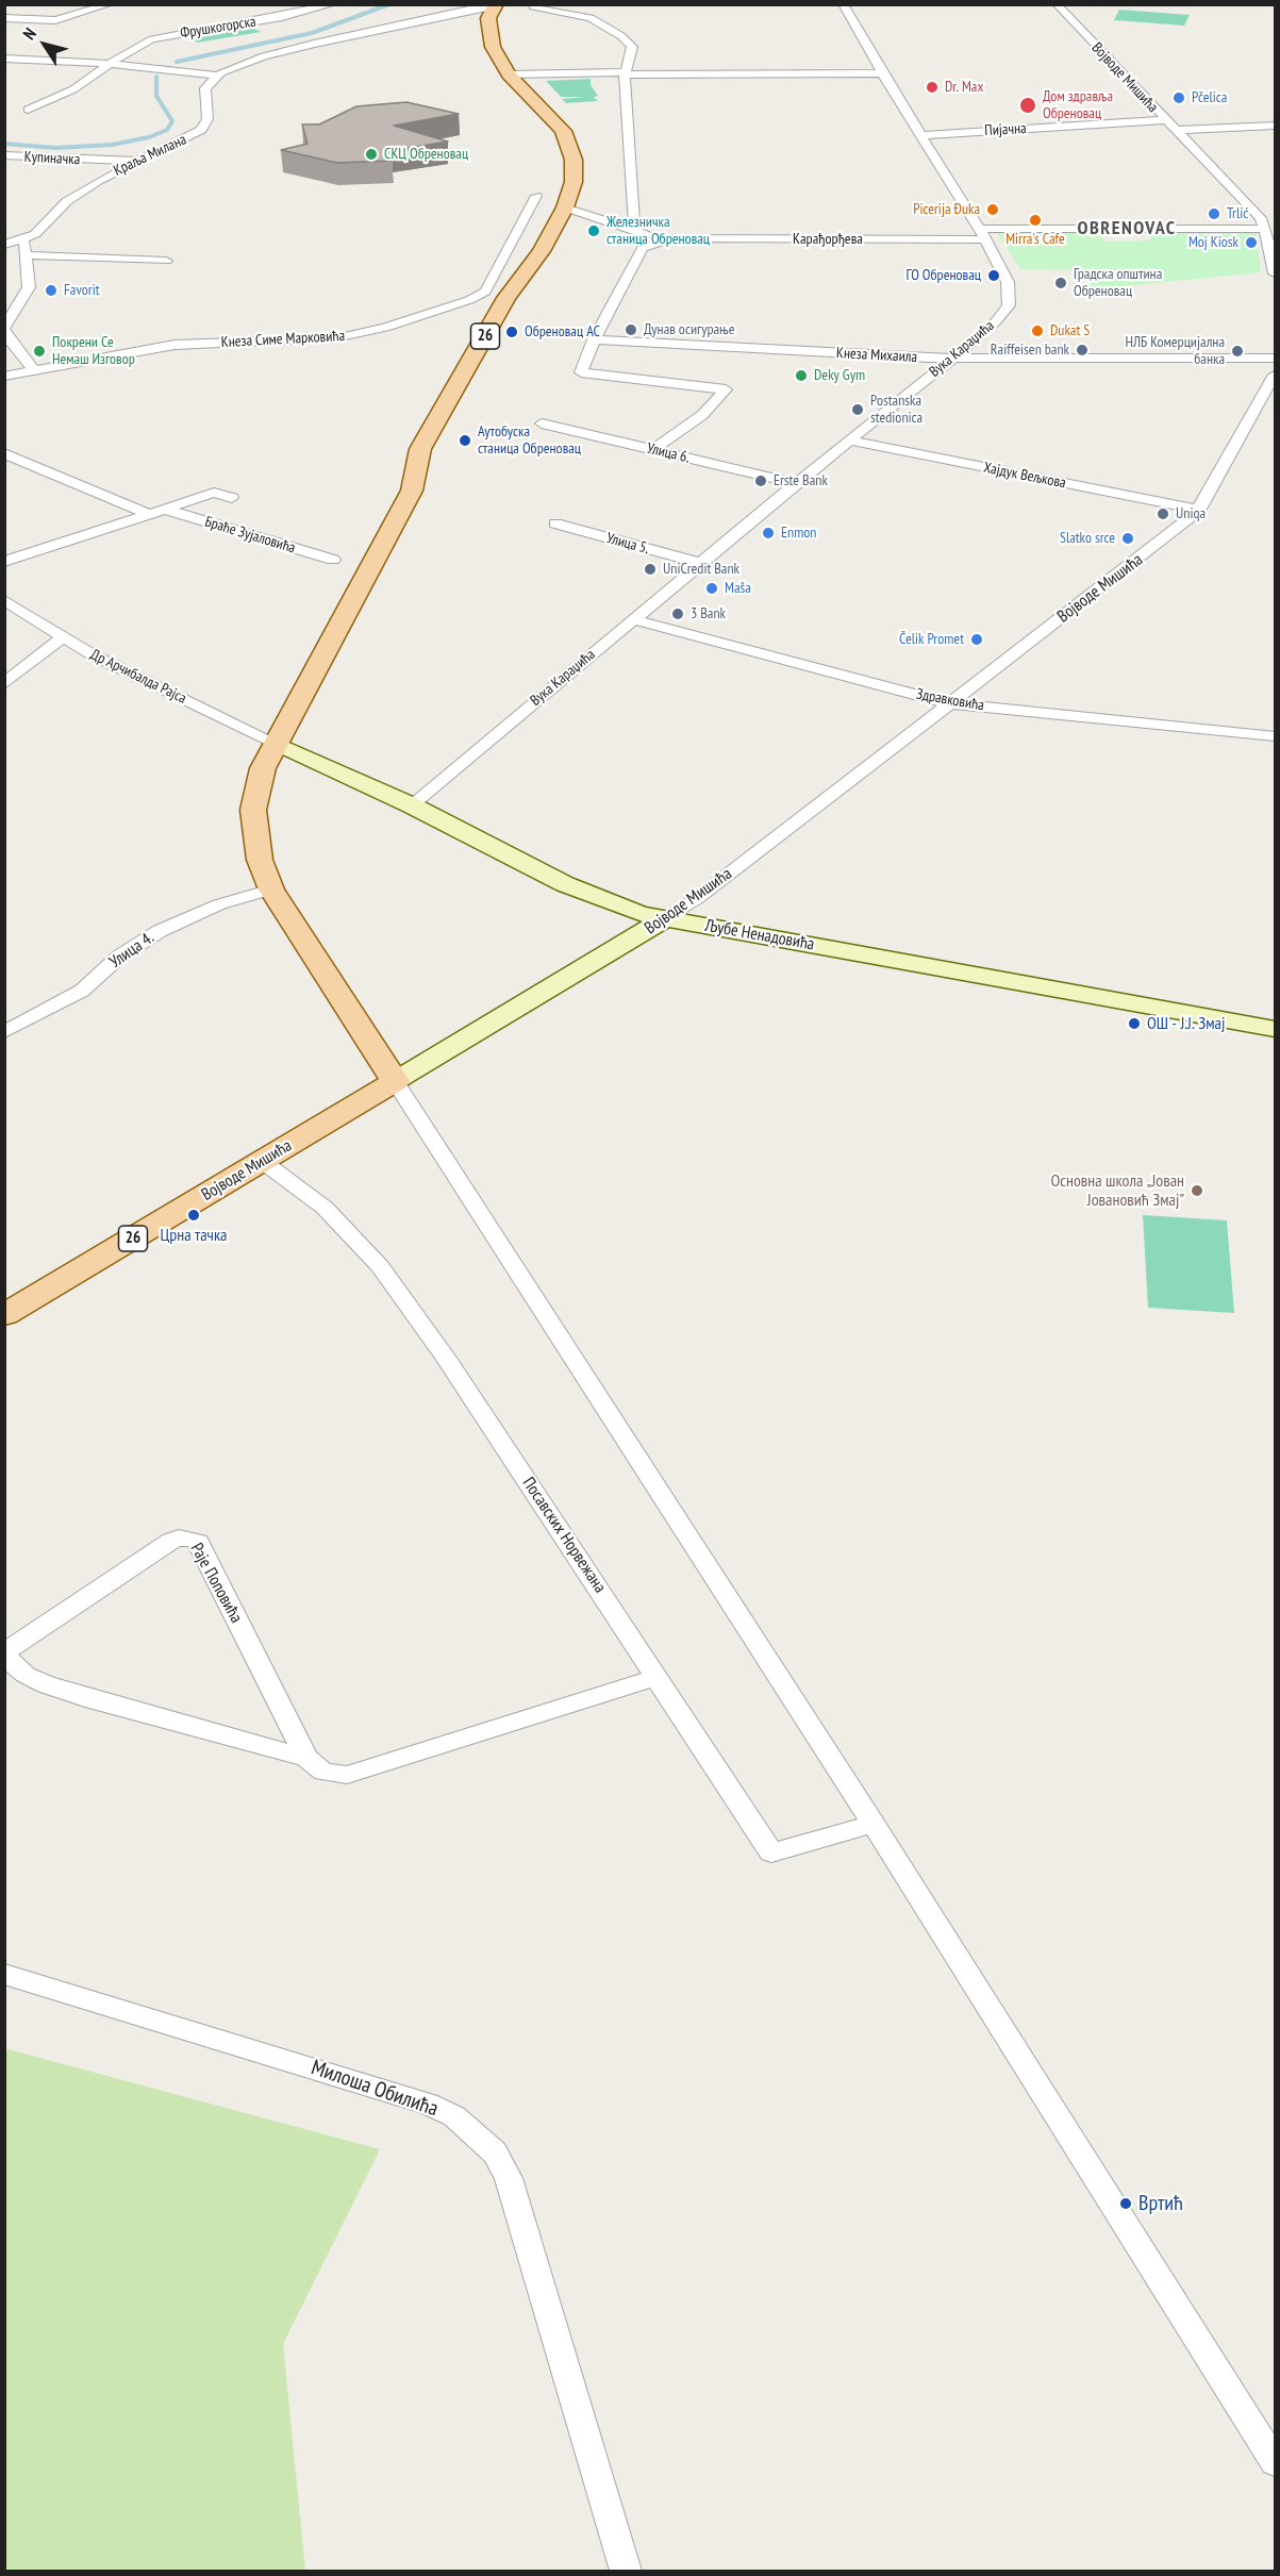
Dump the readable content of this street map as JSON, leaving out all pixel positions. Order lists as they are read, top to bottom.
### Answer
{
  "streets": {
    "main road": ["Војводе Мишића", "26"],
    "street": [
      "Фрушкогорска",
      "Пијачна",
      "Краља Милана",
      "Купиначка",
      "Карађорђева",
      "Кнеза Симе Марковића",
      "Вука Караџића",
      "Кнеза Михаила",
      "Улица 6.",
      "Хајдук Вељкова",
      "Браће Зујаловића",
      "Улица 5.",
      "Др Арчибалда Рајса",
      "Здравковића",
      "Љубе Ненадовића",
      "Улица 4.",
      "Посавских Норвежана",
      "Раје Поповића",
      "Милоша Обилића"
    ]
  },
  "crossings": [
    ["Војводе Мишића", "Пијачна"],
    ["Војводе Мишића", "Карађорђева"],
    ["Војводе Мишића", "26"],
    ["Војводе Мишића", "Хајдук Вељкова"],
    ["Војводе Мишића", "Здравковића"],
    ["Војводе Мишића", "Љубе Ненадовића"],
    ["Војводе Мишића", "Посавских Норвежана"],
    ["Пијачна", "Вука Караџића"],
    ["Краља Милана", "Купиначка"],
    ["Карађорђева", "26"],
    ["Карађорђева", "Вука Караџића"],
    ["26", "Др Арчибалда Рајса"],
    ["26", "Љубе Ненадовића"],
    ["26", "Улица 4."],
    ["Вука Караџића", "Кнеза Михаила"],
    ["Вука Караџића", "Улица 6."],
    ["Вука Караџића", "Хајдук Вељкова"],
    ["Вука Караџића", "Улица 5."],
    ["Вука Караџића", "Здравковића"],
    ["Вука Караџића", "Љубе Ненадовића"],
    ["Др Арчибалда Рајса", "Љубе Ненадовића"],
    ["Посавских Норвежана", "Раје Поповића"]
  ],
  "districts": ["OBRENOVAC"],
  "places": [
    "Dr. Max",
    "Pčelica",
    "Дом здравља Обреновац",
    "СКЦ Обреновац",
    "Picerija Đuka",
    "Trlić",
    "Mirra's Cafe",
    "Железничка станица Обреновац",
    "Moj Kiosk",
    "ГО Обреновац",
    "Градска општина Обреновац",
    "Favorit",
    "Дунав осигурање",
    "Dukat S",
    "Обреновац АС",
    "Raiffeisen bank",
    "Покрени Се Немаш Изговор",
    "НЛБ Комерцијална банка",
    "Deky Gym",
    "Postanska stedionica",
    "Аутобуска станица Обреновац",
    "Erste Bank",
    "Uniqa",
    "Enmon",
    "Slatko srce",
    "UniCredit Bank",
    "Maša",
    "3 Bank",
    "Čelik Promet",
    "ОШ - Ј.Ј. Змај",
    "Основна школа „Јован Јовановић Змај”",
    "Црна тачка",
    "Вртић"
  ],
  "north": "top left"
}
